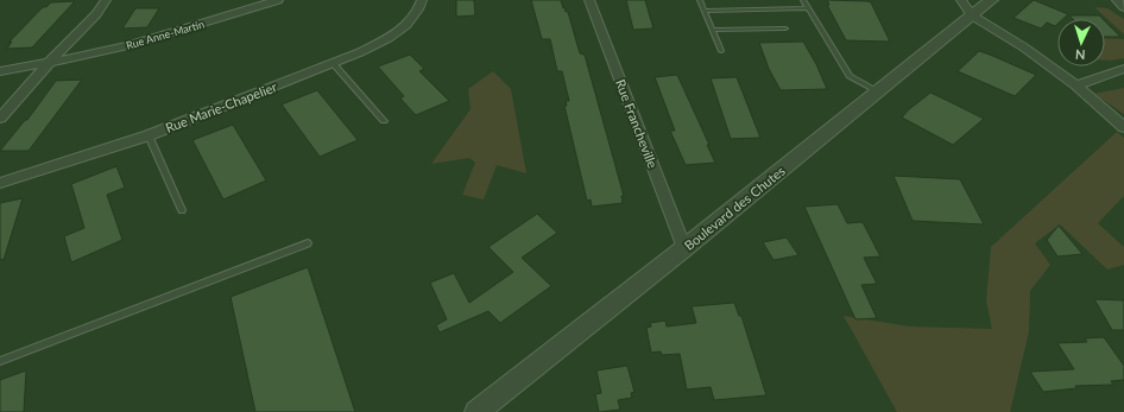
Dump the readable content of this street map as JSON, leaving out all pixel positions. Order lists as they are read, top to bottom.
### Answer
{
  "streets": {
    "street": [
      "Rue Anne-Martin",
      "Rue Marie-Chapelier",
      "Rue Francheville",
      "Boulevard des Chutes"
    ]
  },
  "crossings": [
    ["Rue Francheville", "Boulevard des Chutes"]
  ],
  "north": "bottom"
}
